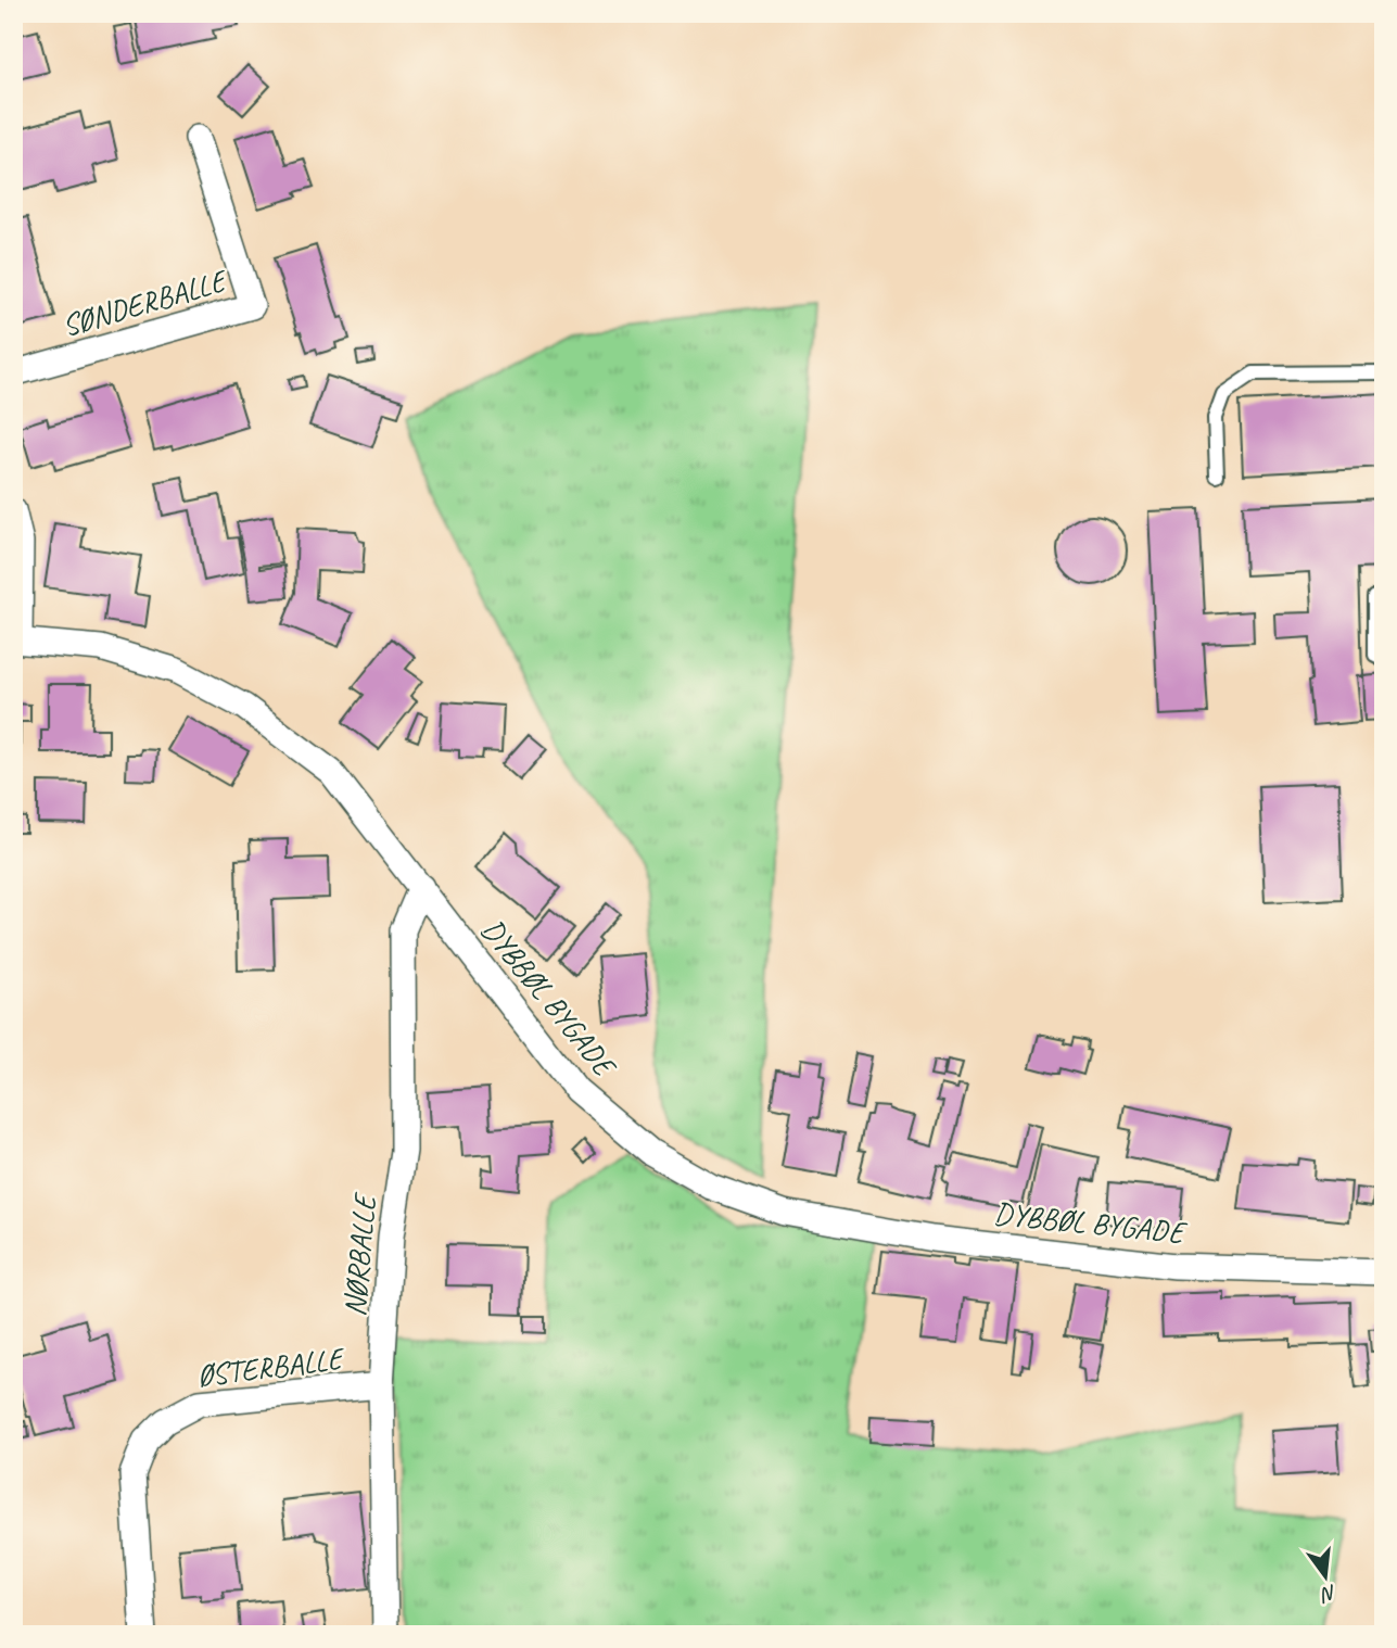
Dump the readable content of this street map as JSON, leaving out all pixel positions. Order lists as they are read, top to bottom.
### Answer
{
  "streets": {
    "street": [
      "SØNDERBALLE",
      "DYBBØL BYGADE",
      "NØRBALLE",
      "ØSTERBALLE"
    ]
  },
  "crossings": [
    ["DYBBØL BYGADE", "NØRBALLE"],
    ["NØRBALLE", "ØSTERBALLE"]
  ],
  "north": "bottom"
}
